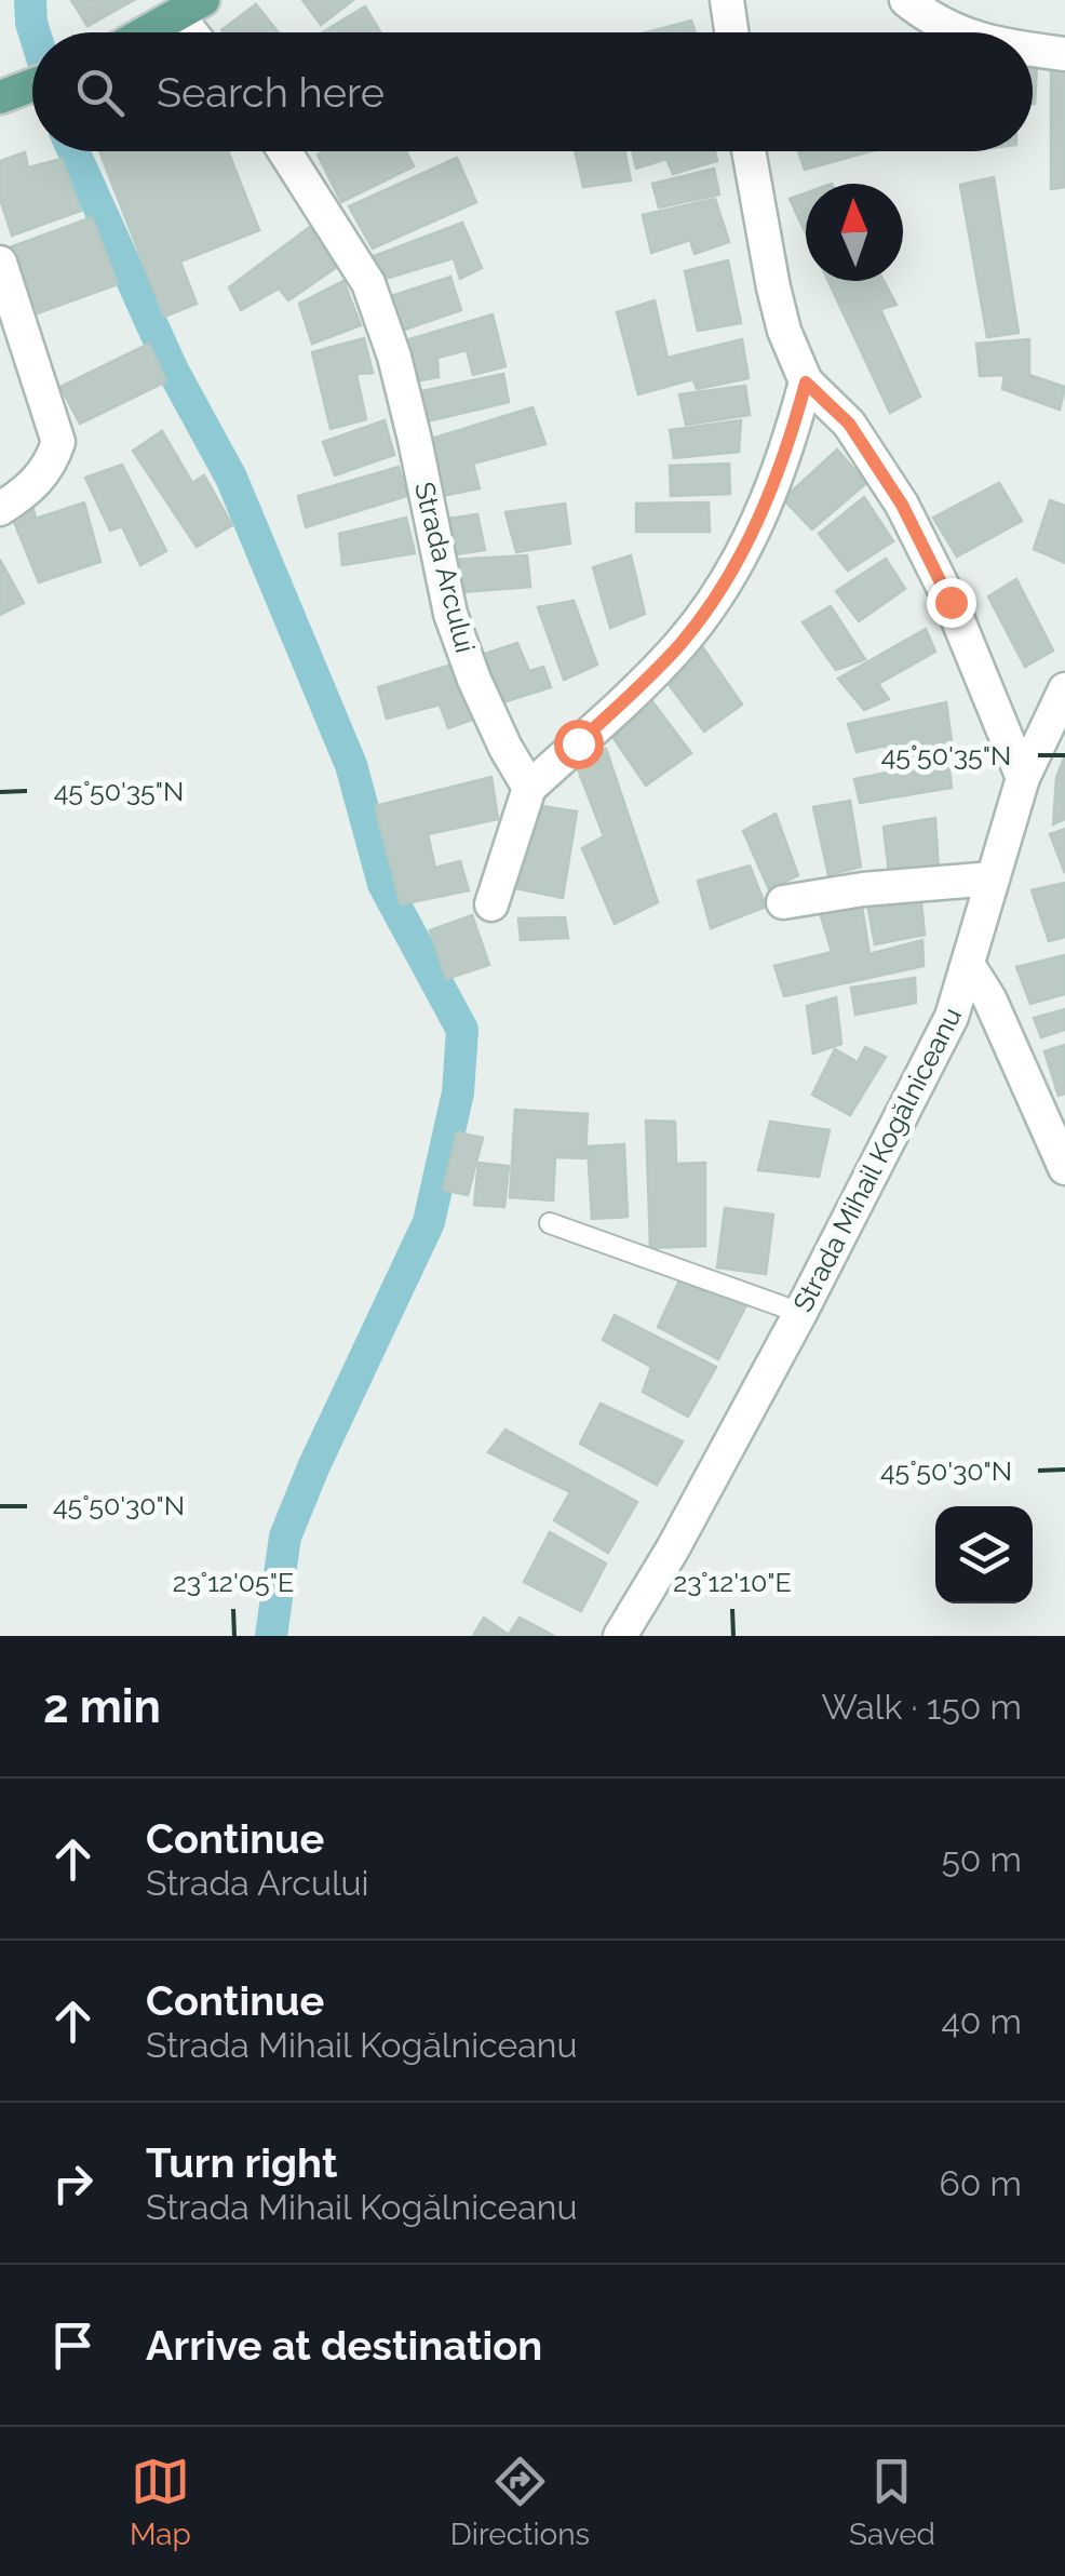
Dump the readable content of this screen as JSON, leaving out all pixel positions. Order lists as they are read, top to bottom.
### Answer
{
  "streets": {
    "street": ["Strada Arcului", "Strada Mihail Kogălniceanu"]
  },
  "north": "top",
  "page": {
    "search": "Search here",
    "heading": ["2 min", "Walk · 150 m"],
    "list": [
      ["Continue", "Strada Arcului", "50 m"],
      ["Continue", "Strada Mihail Kogălniceanu", "40 m"],
      ["Turn right", "Strada Mihail Kogălniceanu", "60 m"],
      "Arrive at destination"
    ],
    "nav": ["Map", "Directions", "Saved"]
  },
  "coordinates": [
    "45°50'35\"N",
    "45°50'30\"N",
    "23°12'05\"E",
    "23°12'10\"E"
  ]
}
